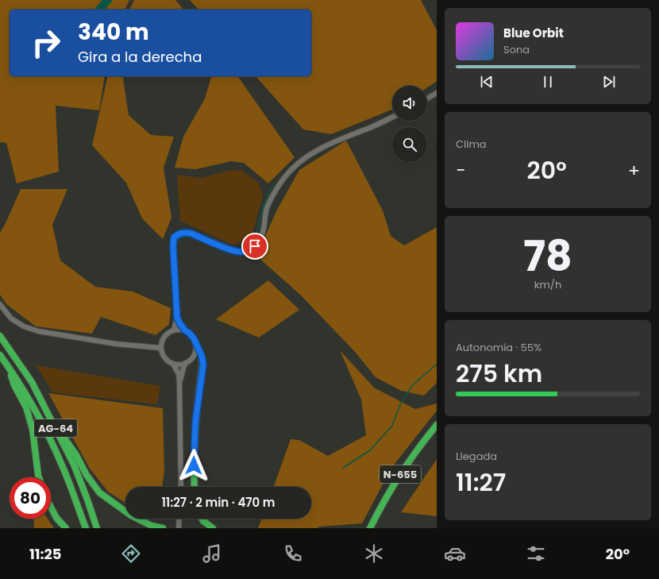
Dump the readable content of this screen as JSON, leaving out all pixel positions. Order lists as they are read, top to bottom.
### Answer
{
  "streets": {
    "highway": ["AG-64", "N-655"]
  },
  "page": {
    "turn": ["340 m", "Gira a la derecha"],
    "song": ["Blue Orbit", "Sona"],
    "tile": [
      "Clima",
      ["78", "km/h"],
      ["Autonomía · 55%", "275 km"],
      ["Llegada", "11:27"]
    ],
    "heat": ["−", "20°", "+"],
    "limit": "80",
    "trip": "11:27 · 2 min · 470 m",
    "tabs": ["11:25", "20°"]
  }
}
